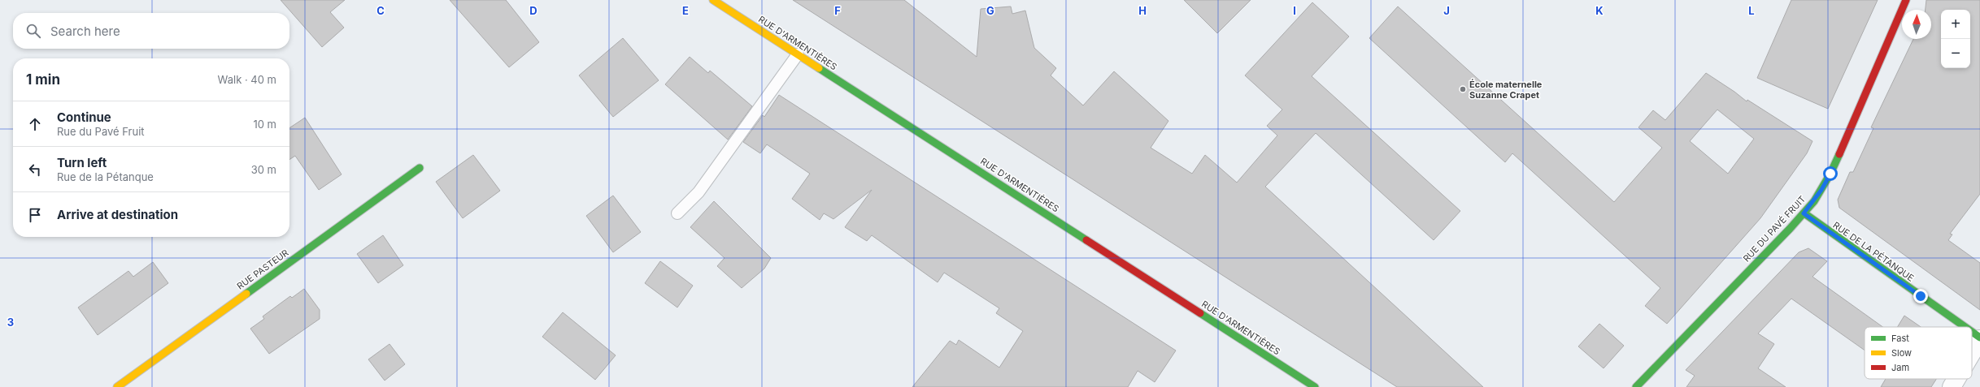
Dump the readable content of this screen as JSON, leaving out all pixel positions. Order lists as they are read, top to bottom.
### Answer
{
  "streets": {
    "street": [
      "RUE D'ARMENTIÈRES",
      "RUE DU PAVÉ FRUIT",
      "RUE DE LA PÉTANQUE",
      "RUE PASTEUR"
    ]
  },
  "crossings": [
    ["RUE DU PAVÉ FRUIT", "RUE DE LA PÉTANQUE"]
  ],
  "places": ["École maternelle Suzanne Crapet"],
  "legend": ["Fast", "Slow", "Jam"],
  "north": "top",
  "page": {
    "map_buttons": ["+", "−"],
    "search": "Search here",
    "heading": ["1 min", "Walk · 40 m"],
    "list": [
      ["Continue", "Rue du Pavé Fruit", "10 m"],
      ["Turn left", "Rue de la Pétanque", "30 m"],
      "Arrive at destination"
    ]
  },
  "grid": {
    "columns": [
      "C",
      "D",
      "E",
      "F",
      "G",
      "H",
      "I",
      "J",
      "K",
      "L"
    ],
    "rows": ["3"]
  }
}
